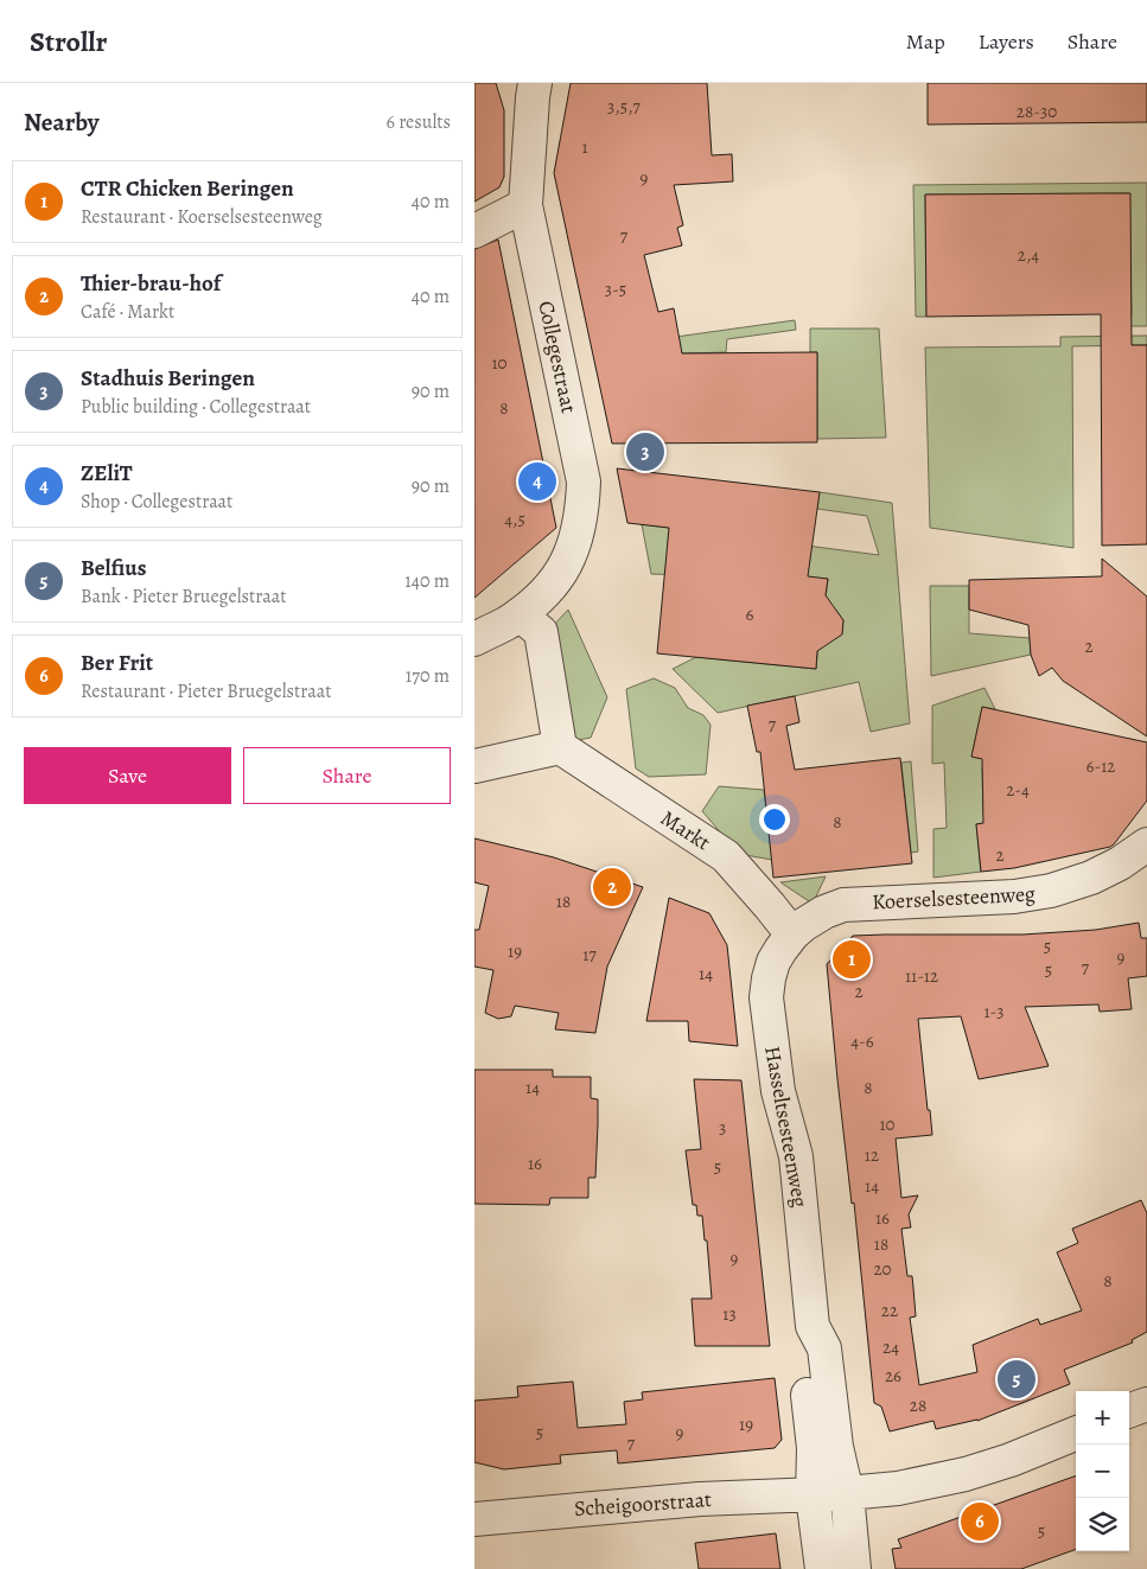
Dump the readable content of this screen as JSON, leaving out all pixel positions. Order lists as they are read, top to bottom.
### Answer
{
  "streets": {
    "street": [
      "Collegestraat",
      "Markt",
      "Koerselsesteenweg",
      "Hasseltsesteenweg",
      "Scheigoorstraat"
    ]
  },
  "crossings": [
    ["Markt", "Koerselsesteenweg"],
    ["Markt", "Hasseltsesteenweg"],
    ["Koerselsesteenweg", "Hasseltsesteenweg"],
    ["Hasseltsesteenweg", "Scheigoorstraat"]
  ],
  "house_numbers": [
    "3,5,7",
    "28-30",
    "1",
    "9",
    "7",
    "2,4",
    "3-5",
    "10",
    "8",
    "4,5",
    "6",
    "2",
    "7",
    "6-12",
    "2-4",
    "8",
    "2",
    "18",
    "5",
    "19",
    "17",
    "9",
    "7",
    "5",
    "14",
    "11-12",
    "2",
    "1-3",
    "4-6",
    "14",
    "8",
    "10",
    "3",
    "12",
    "16",
    "5",
    "14",
    "16",
    "18",
    "9",
    "20",
    "8",
    "22",
    "13",
    "24",
    "26",
    "28",
    "19",
    "5",
    "9",
    "7",
    "5"
  ],
  "page": {
    "header": "Strollr",
    "nav": ["Map", "Layers", "Share"],
    "heading": ["Nearby", "6 results"],
    "list": [
      {
        "mark": "1",
        "name": "CTR Chicken Beringen",
        "note": "Restaurant · Koerselsesteenweg",
        "value": "40 m"
      },
      {
        "mark": "2",
        "name": "Thier-brau-hof",
        "note": "Café · Markt",
        "value": "40 m"
      },
      {
        "mark": "3",
        "name": "Stadhuis Beringen",
        "note": "Public building · Collegestraat",
        "value": "90 m"
      },
      {
        "mark": "4",
        "name": "ZEliT",
        "note": "Shop · Collegestraat",
        "value": "90 m"
      },
      {
        "mark": "5",
        "name": "Belfius",
        "note": "Bank · Pieter Bruegelstraat",
        "value": "140 m"
      },
      {
        "mark": "6",
        "name": "Ber Frit",
        "note": "Restaurant · Pieter Bruegelstraat",
        "value": "170 m"
      }
    ],
    "pins": [
      "3",
      "4",
      "2",
      "1",
      "5",
      "6"
    ],
    "buttons": ["Save", "Share"],
    "map_buttons": ["+", "−"]
  }
}
